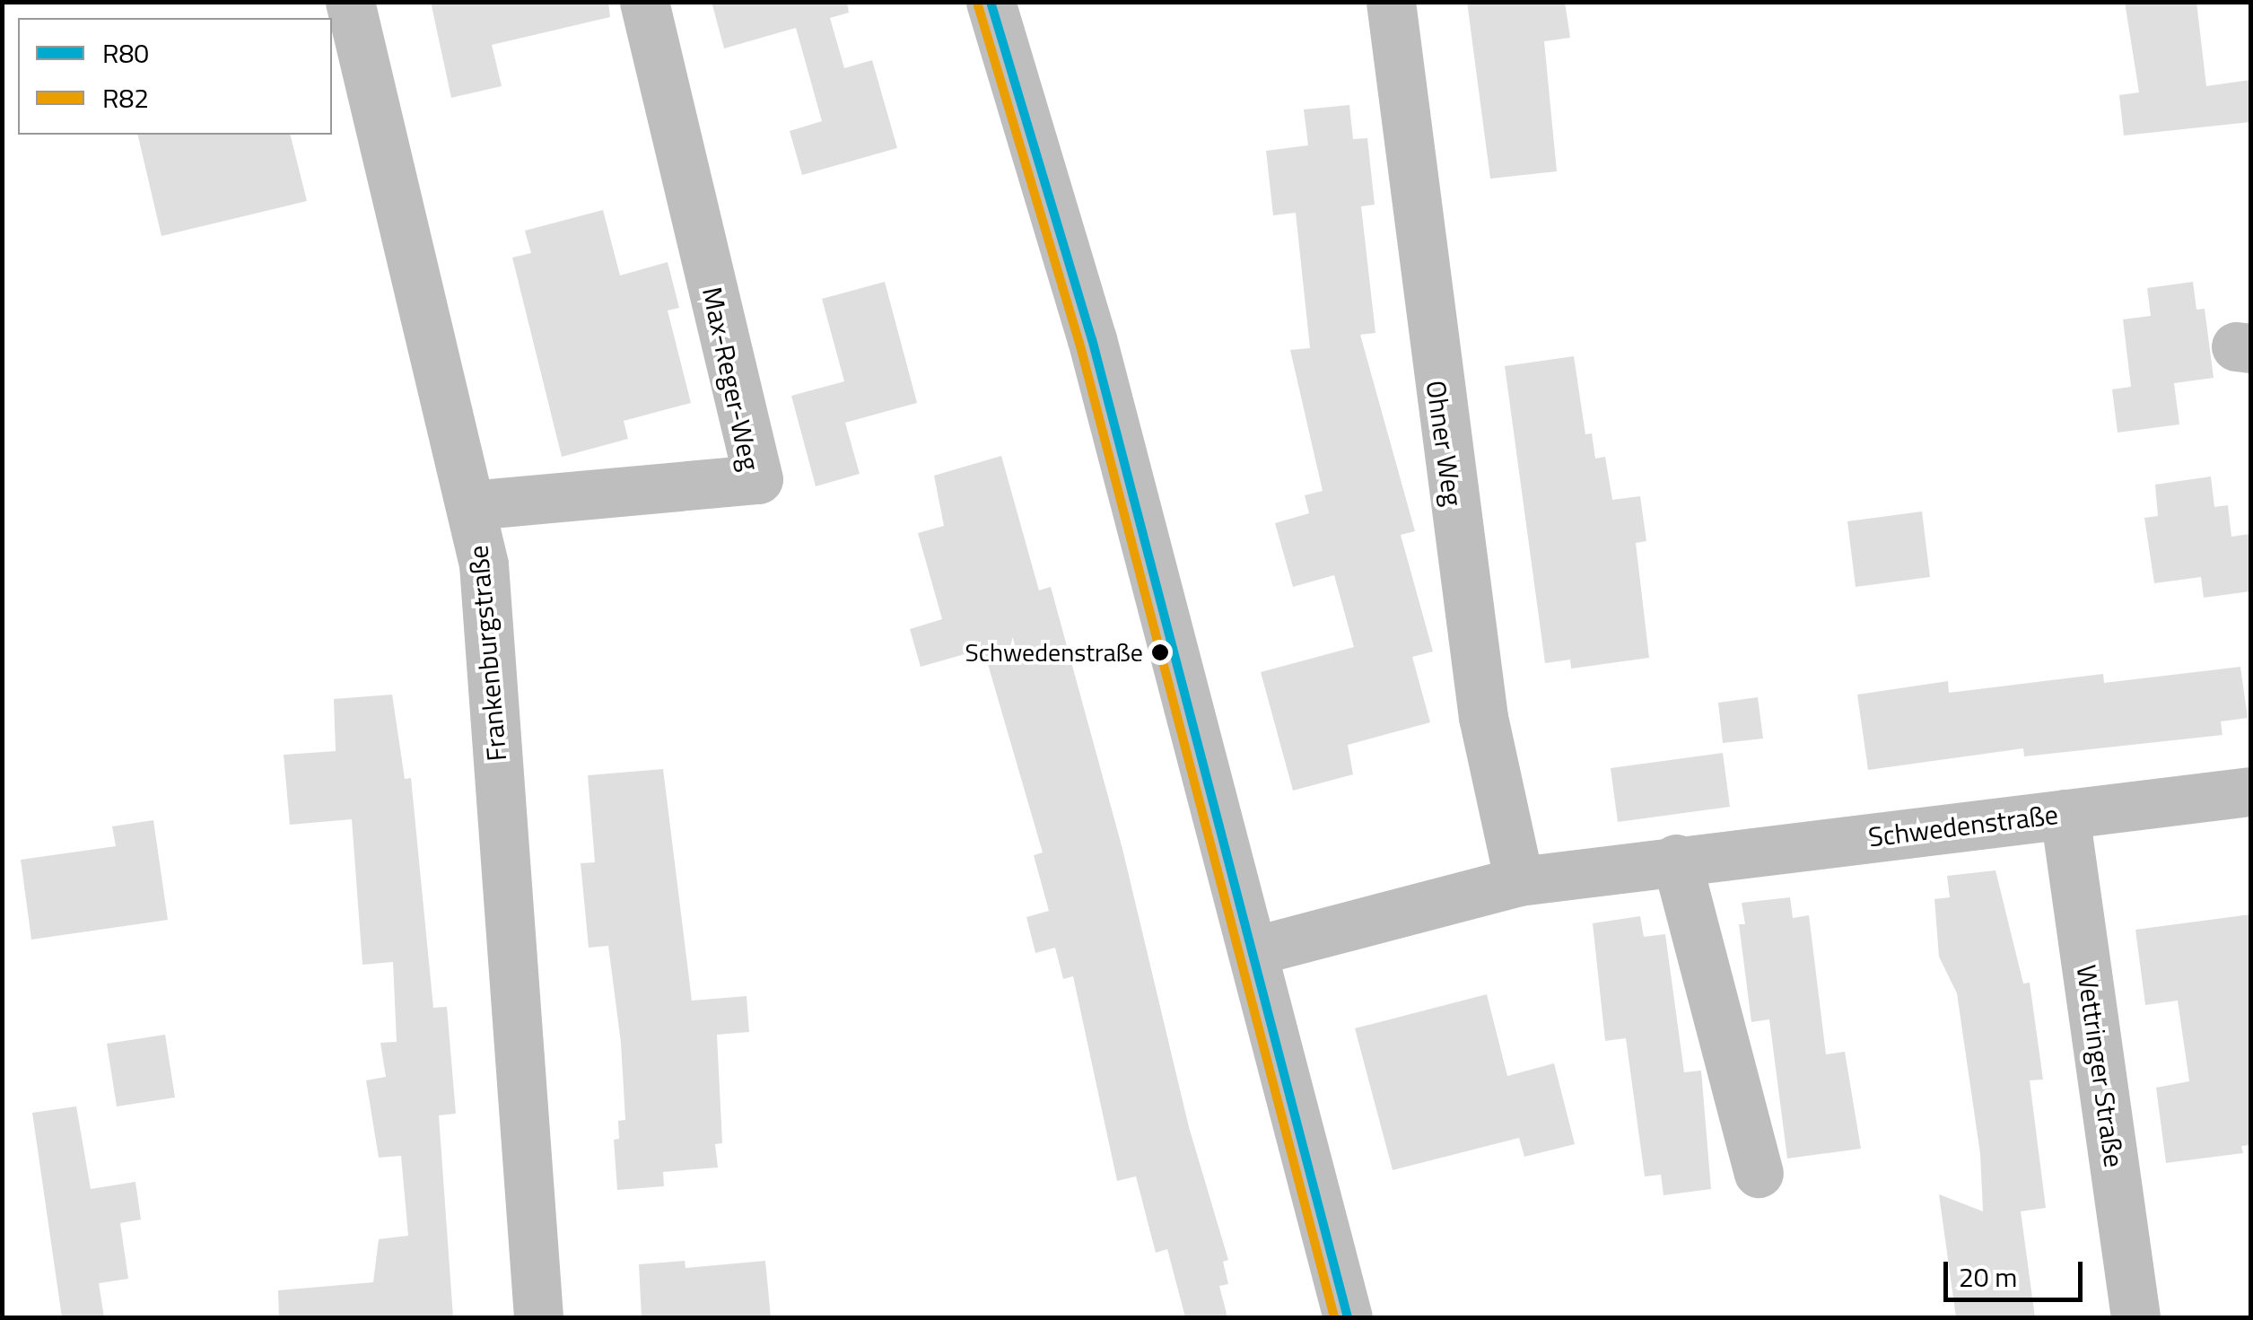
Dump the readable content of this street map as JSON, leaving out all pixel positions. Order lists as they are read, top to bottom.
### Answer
{
  "streets": {
    "street": [
      "Max-Reger-Weg",
      "Ohner Weg",
      "Frankenburgstraße",
      "Schwedenstraße",
      "Wettringer Straße"
    ]
  },
  "crossings": [
    ["Max-Reger-Weg", "Frankenburgstraße"],
    ["Ohner Weg", "Schwedenstraße"],
    ["Schwedenstraße", "Wettringer Straße"]
  ],
  "places": ["Schwedenstraße"],
  "lines": ["transit line R80", "transit line R82"],
  "legend": ["R80", "R82"],
  "scale_bar": "20 m"
}
